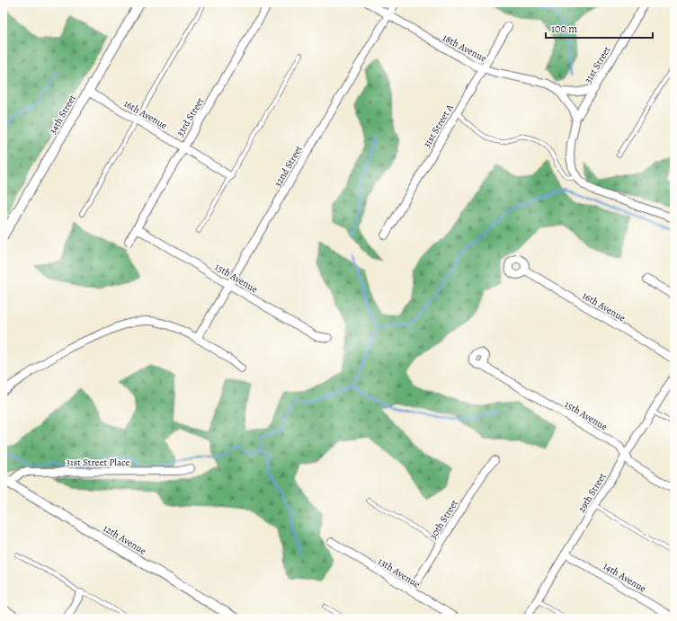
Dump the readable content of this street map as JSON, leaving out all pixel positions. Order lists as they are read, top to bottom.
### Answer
{
  "streets": {
    "street": [
      "18th Avenue",
      "31st Street",
      "34th Street",
      "16th Avenue",
      "33rd Street",
      "31st Street A",
      "32nd Street",
      "15th Avenue",
      "31st Street Place",
      "29th Street",
      "30th Street",
      "12th Avenue",
      "13th Avenue",
      "14th Avenue"
    ]
  },
  "crossings": [
    ["18th Avenue", "31st Street"],
    ["18th Avenue", "31st Street A"],
    ["18th Avenue", "32nd Street"],
    ["34th Street", "16th Avenue"],
    ["16th Avenue", "33rd Street"],
    ["33rd Street", "15th Avenue"],
    ["32nd Street", "15th Avenue"],
    ["15th Avenue", "29th Street"],
    ["31st Street Place", "12th Avenue"],
    ["29th Street", "14th Avenue"],
    ["30th Street", "13th Avenue"]
  ],
  "scale_bar": "100 m"
}
